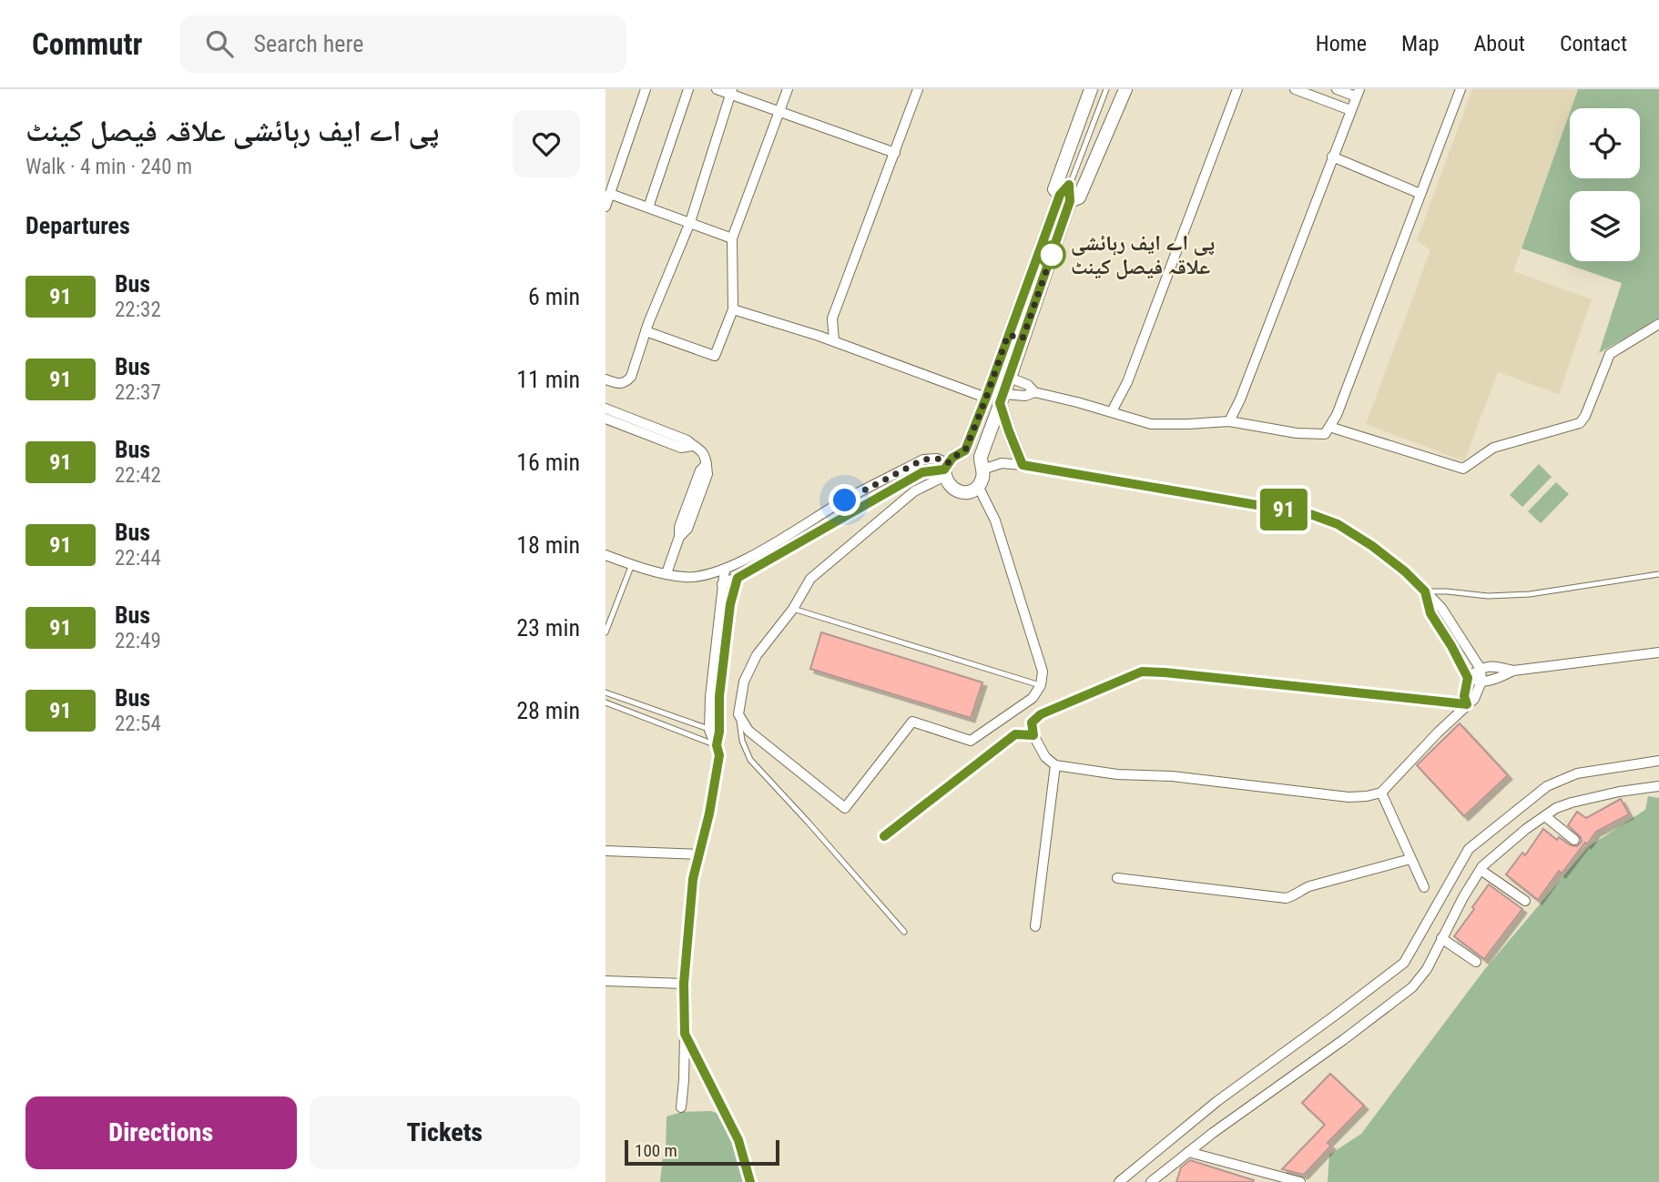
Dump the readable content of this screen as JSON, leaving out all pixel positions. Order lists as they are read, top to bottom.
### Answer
{
  "places": ["پی اے ایف رہائشی علاقہ فیصل کینٹ"],
  "lines": ["bus line 91"],
  "scale_bar": "100 m",
  "page": {
    "header": "Commutr",
    "search": "Search here",
    "nav": [
      "Home",
      "Map",
      "About",
      "Contact"
    ],
    "heading": [
      ["پی اے ایف رہائشی علاقہ فیصل کینٹ", "Walk · 4 min · 240 m"],
      "Departures"
    ],
    "on_map": "91",
    "list": [
      {
        "mark": "91",
        "name": "Bus",
        "note": "22:32",
        "value": "6 min"
      },
      {
        "mark": "91",
        "name": "Bus",
        "note": "22:37",
        "value": "11 min"
      },
      {
        "mark": "91",
        "name": "Bus",
        "note": "22:42",
        "value": "16 min"
      },
      {
        "mark": "91",
        "name": "Bus",
        "note": "22:44",
        "value": "18 min"
      },
      {
        "mark": "91",
        "name": "Bus",
        "note": "22:49",
        "value": "23 min"
      },
      {
        "mark": "91",
        "name": "Bus",
        "note": "22:54",
        "value": "28 min"
      }
    ],
    "buttons": ["Directions", "Tickets"],
    "scale": "100 m"
  }
}
